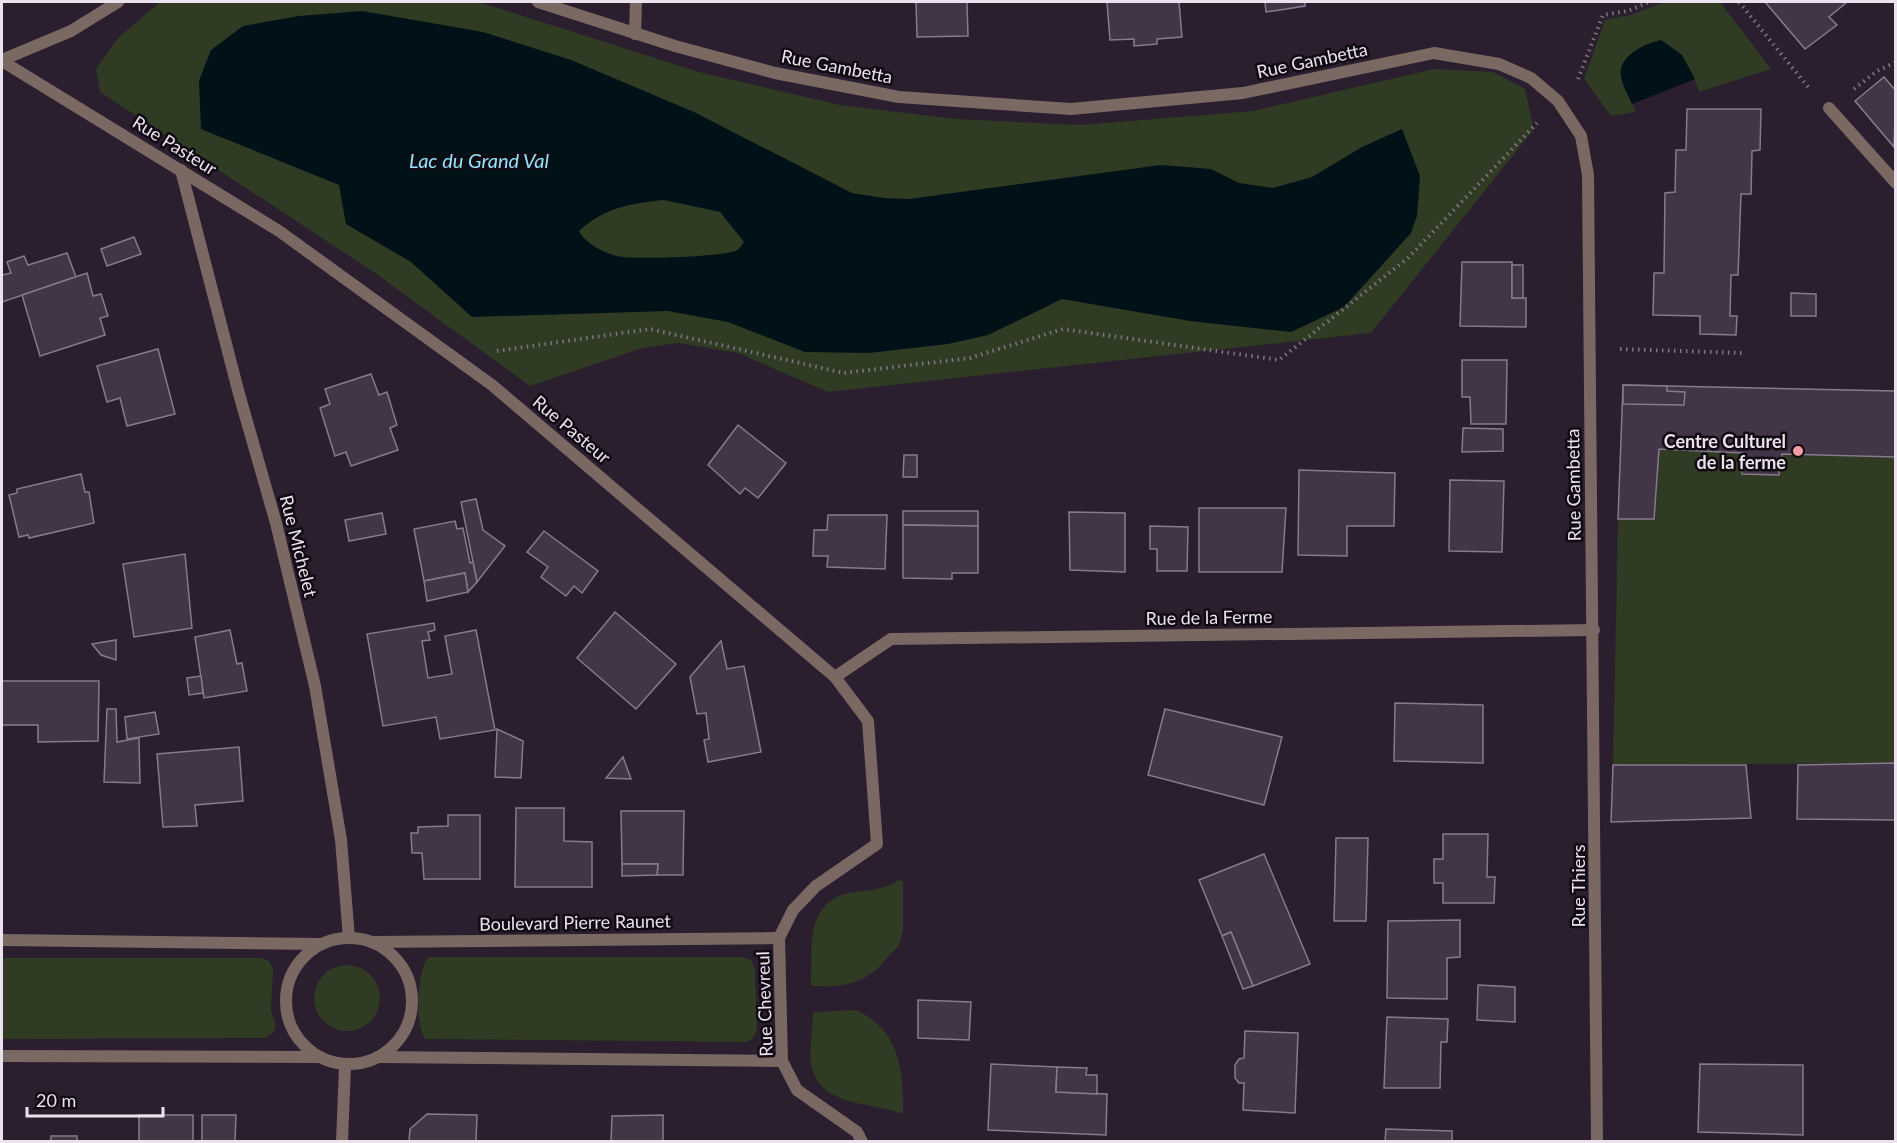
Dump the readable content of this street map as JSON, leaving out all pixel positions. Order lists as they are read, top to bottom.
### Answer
{
  "streets": {
    "street": [
      "Rue Gambetta",
      "Rue Pasteur",
      "Rue Michelet",
      "Rue de la Ferme",
      "Rue Thiers",
      "Boulevard Pierre Raunet",
      "Rue Chevreul"
    ]
  },
  "crossings": [
    ["Rue Gambetta", "Rue de la Ferme"],
    ["Rue Gambetta", "Rue Thiers"],
    ["Rue Pasteur", "Rue Michelet"],
    ["Rue Pasteur", "Rue de la Ferme"],
    ["Rue Pasteur", "Boulevard Pierre Raunet"],
    ["Rue Pasteur", "Rue Chevreul"],
    ["Rue Michelet", "Boulevard Pierre Raunet"],
    ["Rue de la Ferme", "Rue Thiers"],
    ["Boulevard Pierre Raunet", "Rue Chevreul"]
  ],
  "water": ["Lac du Grand Val"],
  "places": ["Centre Culturel de la ferme"],
  "scale_bar": "20 m"
}
